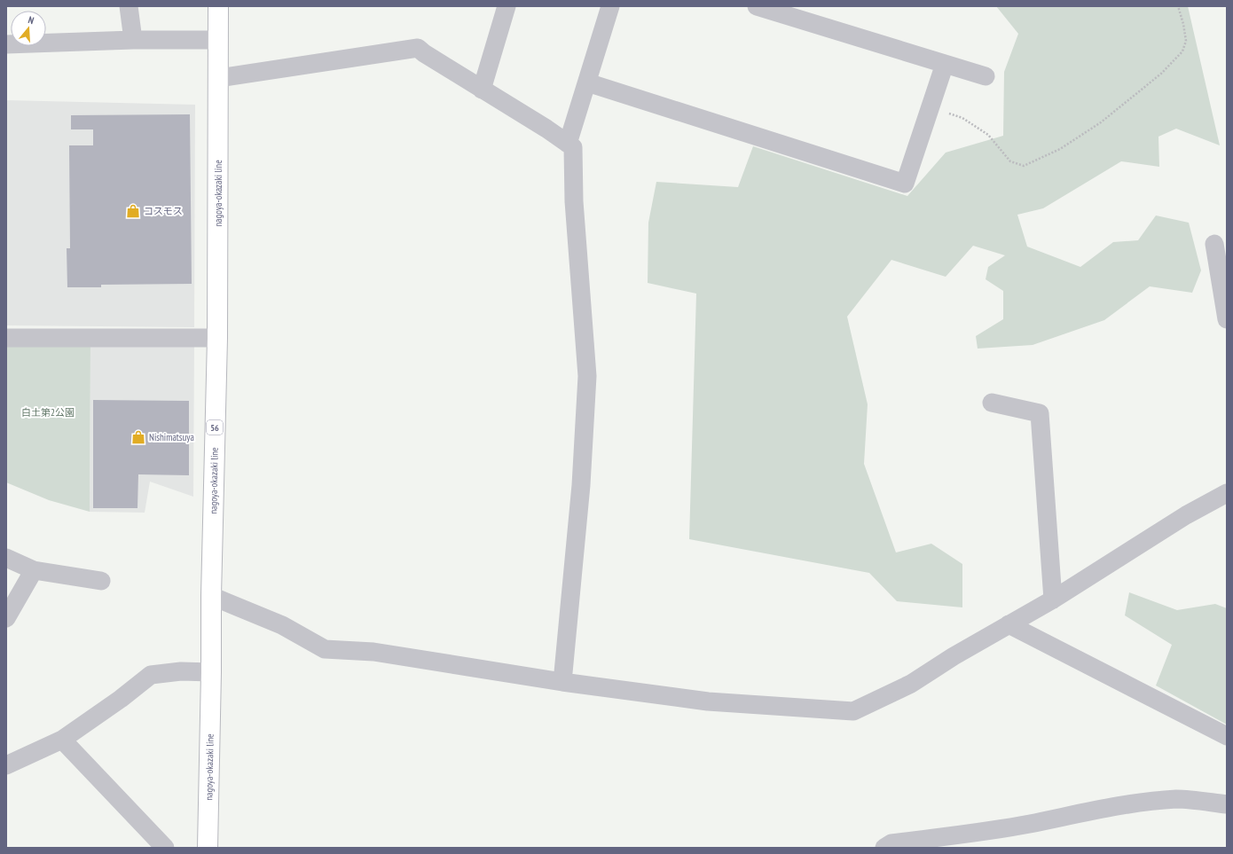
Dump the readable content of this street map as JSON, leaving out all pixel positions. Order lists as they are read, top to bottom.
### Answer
{
  "streets": {
    "main road": ["nagoya-okazaki line", "56"]
  },
  "parks": ["白土第2公園"],
  "places": {
    "shop": ["コスモス", "Nishimatsuya"]
  },
  "north": "top"
}
